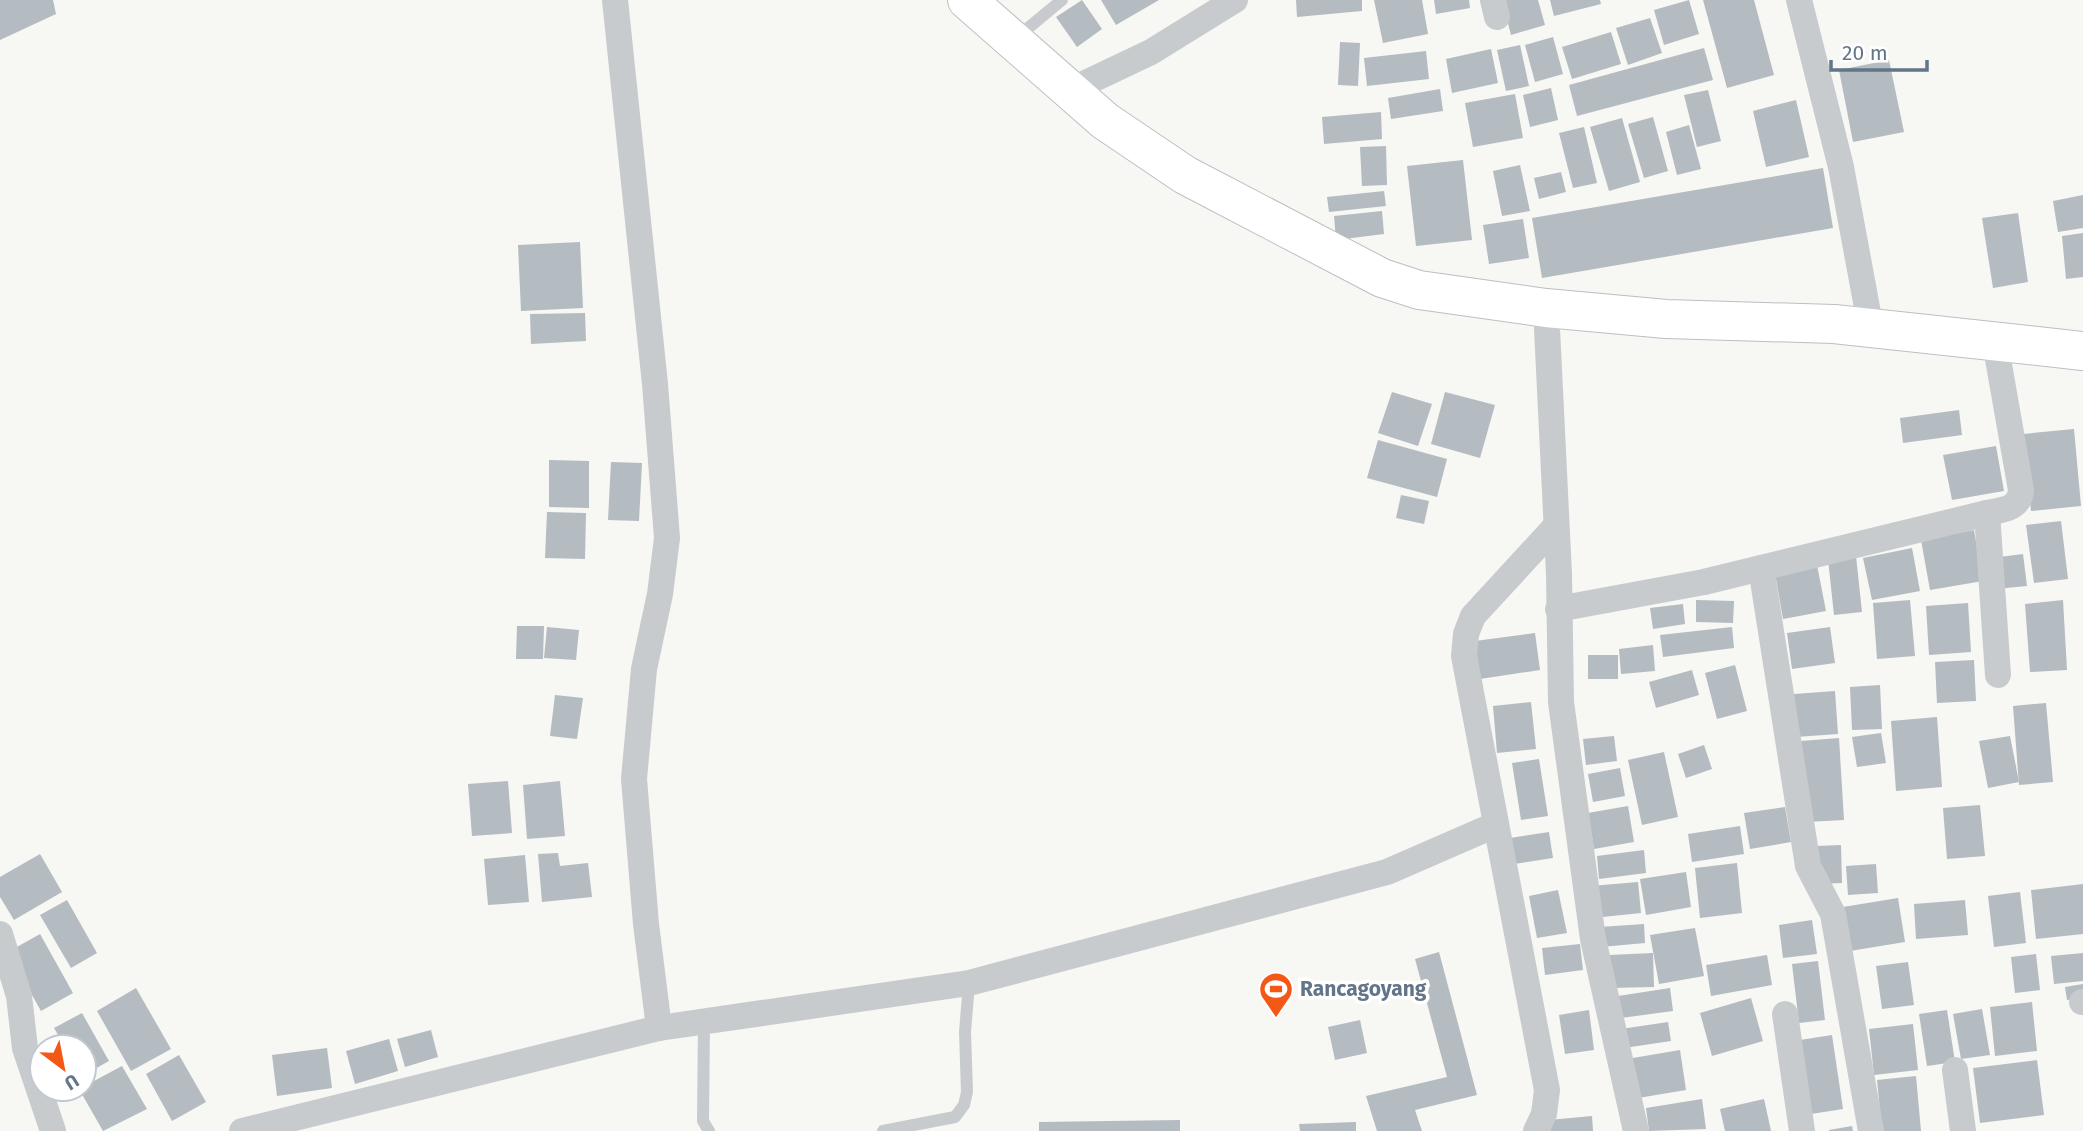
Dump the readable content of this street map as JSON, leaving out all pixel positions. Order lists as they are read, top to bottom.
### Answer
{
  "places": {
    "sports": ["Rancagoyang"]
  },
  "scale_bar": "20 m",
  "north": "bottom right"
}
